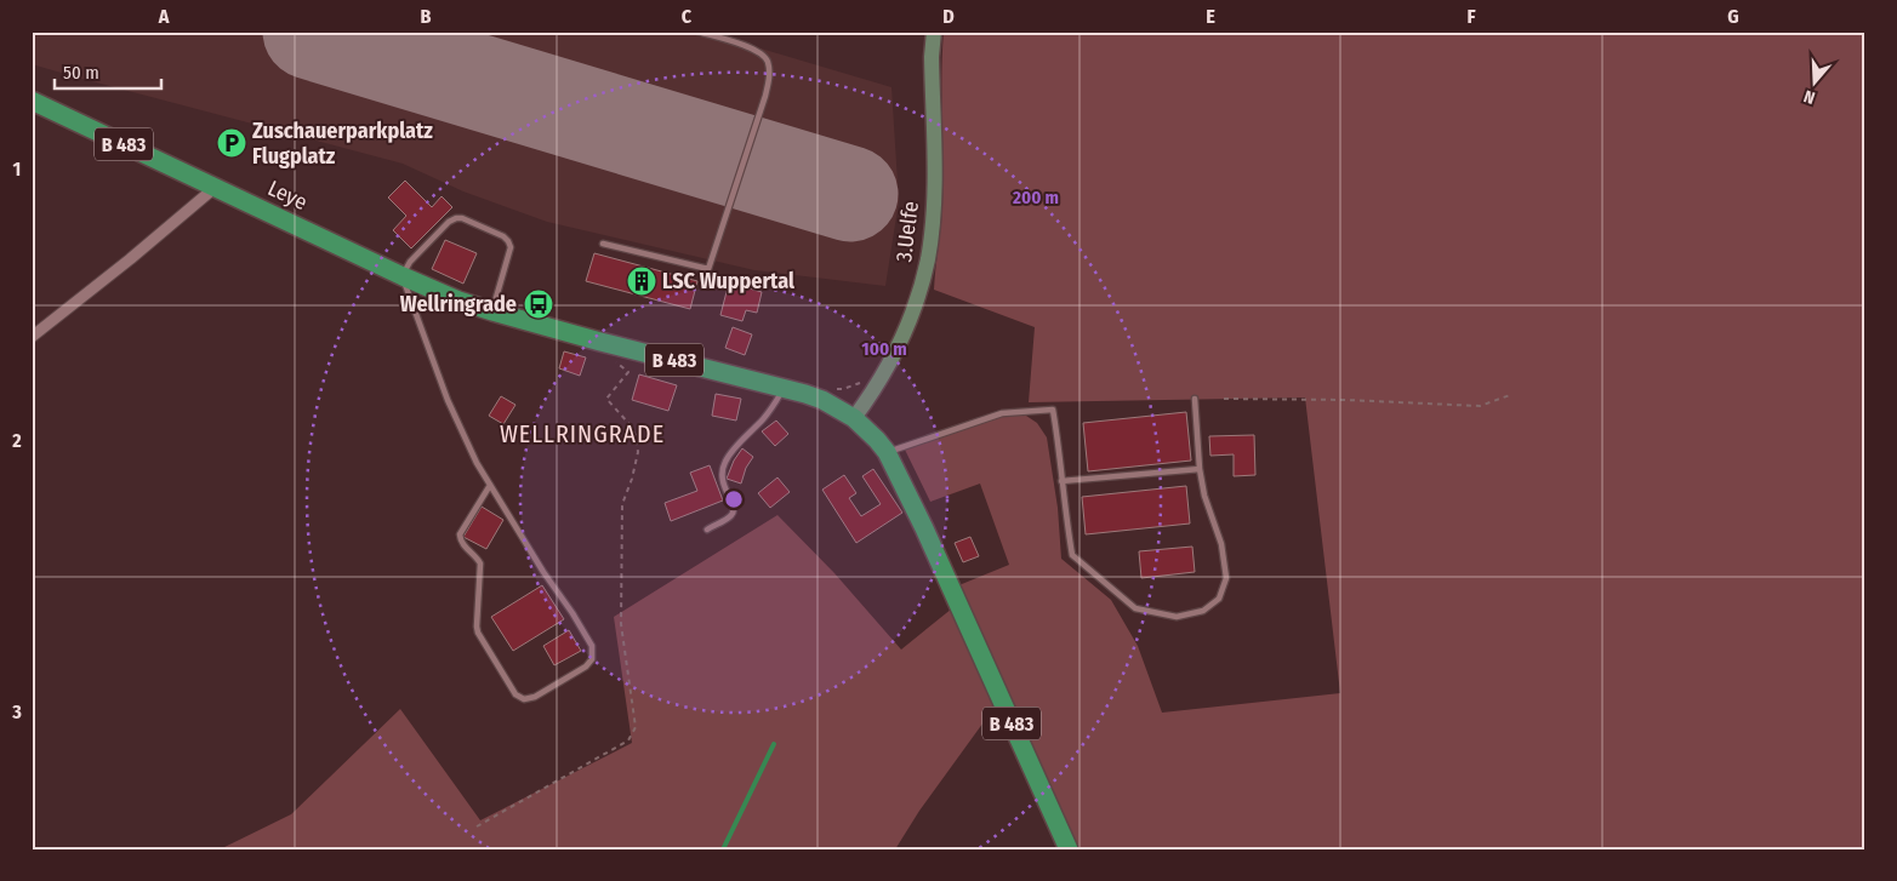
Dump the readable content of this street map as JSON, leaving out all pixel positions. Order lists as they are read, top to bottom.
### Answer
{
  "streets": {
    "main road": ["B 483", "Leye"],
    "street": ["3.Uelfe"]
  },
  "crossings": [
    ["B 483", "Leye"],
    ["B 483", "3.Uelfe"]
  ],
  "districts": ["WELLRINGRADE"],
  "places": {
    "parking": ["Zuschauerparkplatz Flugplatz"],
    "building": ["LSC Wuppertal"],
    "bus stop": ["Wellringrade"]
  },
  "scale_bar": "50 m",
  "north": "bottom",
  "grid": {
    "columns": [
      "A",
      "B",
      "C",
      "D",
      "E",
      "F",
      "G"
    ],
    "rows": ["1", "2", "3"]
  },
  "rings": ["200 m", "100 m"]
}
